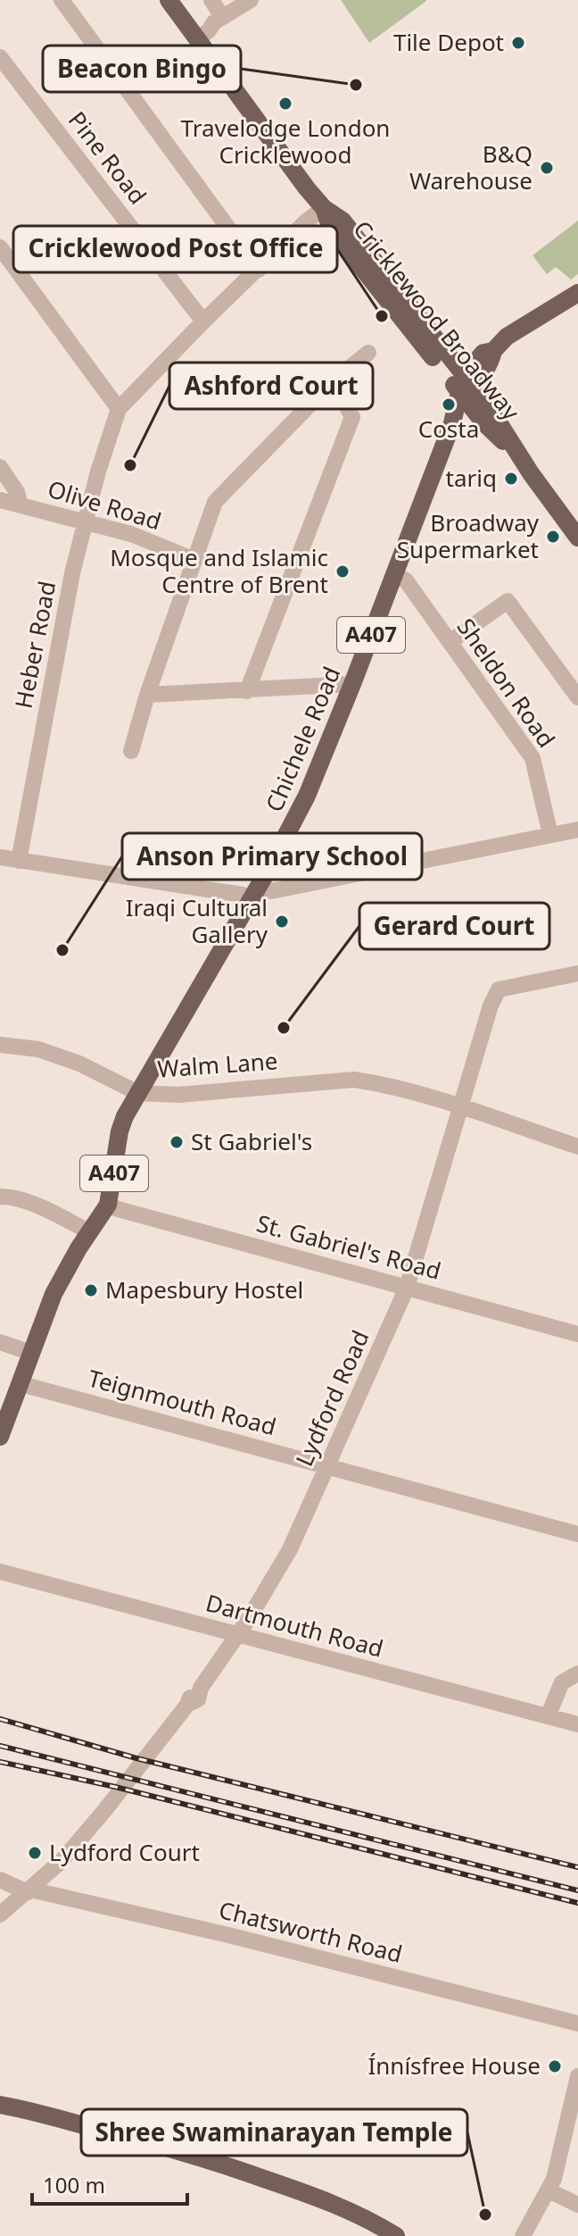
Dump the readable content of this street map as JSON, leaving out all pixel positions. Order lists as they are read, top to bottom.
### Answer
{
  "streets": {
    "main road": [
      "Cricklewood Broadway",
      "A407",
      "Chichele Road",
      "Walm Lane"
    ],
    "street": [
      "Pine Road",
      "Olive Road",
      "Heber Road",
      "Sheldon Road",
      "St. Gabriel's Road",
      "Lydford Road",
      "Teignmouth Road",
      "Dartmouth Road",
      "Chatsworth Road"
    ]
  },
  "crossings": [
    ["Cricklewood Broadway", "A407"],
    ["Cricklewood Broadway", "Chichele Road"],
    ["Olive Road", "Heber Road"],
    ["A407", "Chichele Road"],
    ["Sheldon Road", "Chichele Road"],
    ["Chichele Road", "Walm Lane"],
    ["Walm Lane", "St. Gabriel's Road"],
    ["Walm Lane", "Lydford Road"],
    ["Walm Lane", "Teignmouth Road"],
    ["St. Gabriel's Road", "Lydford Road"],
    ["Lydford Road", "Teignmouth Road"],
    ["Lydford Road", "Dartmouth Road"],
    ["Lydford Road", "Chatsworth Road"]
  ],
  "places": [
    "Tile Depot",
    "Beacon Bingo",
    "Travelodge London Cricklewood",
    "B&Q Warehouse",
    "Cricklewood Post Office",
    "Costa",
    "Ashford Court",
    "tariq",
    "Broadway Supermarket",
    "Mosque and Islamic Centre of Brent",
    "Iraqi Cultural Gallery",
    "Anson Primary School",
    "Gerard Court",
    "St Gabriel's",
    "Mapesbury Hostel",
    "Lydford Court",
    "Ínnísfree House",
    "Shree Swaminarayan Temple"
  ],
  "scale_bar": "100 m"
}
